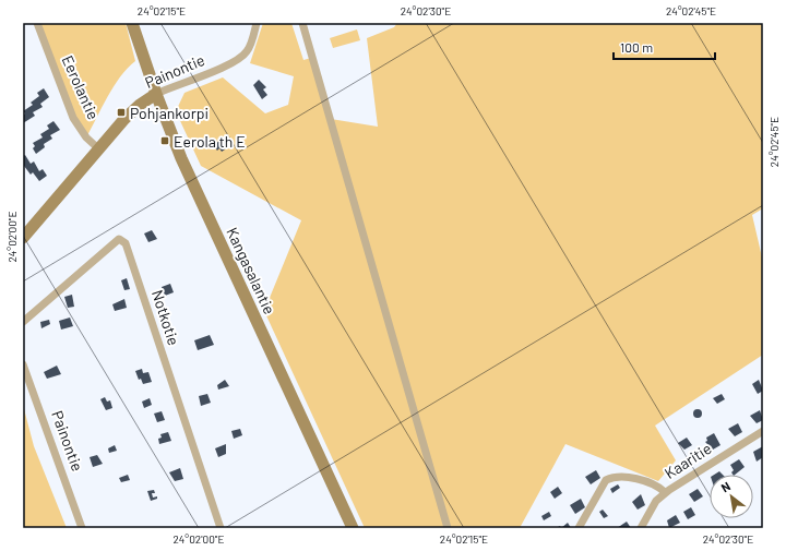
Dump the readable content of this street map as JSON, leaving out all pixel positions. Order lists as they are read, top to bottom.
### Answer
{
  "streets": {
    "main road": ["Painontie", "Kangasalantie"],
    "street": ["Eerolantie", "Notkotie", "Kaaritie"]
  },
  "crossings": [
    ["Painontie", "Eerolantie"],
    ["Painontie", "Kangasalantie"]
  ],
  "places": {
    "transit": ["Pohjankorpi", "Eerola th E"]
  },
  "scale_bar": "100 m",
  "north": "top left",
  "coordinates": [
    "24°02'15\"E",
    "24°02'30\"E",
    "24°02'45\"E",
    "24°02'00\"E"
  ]
}
